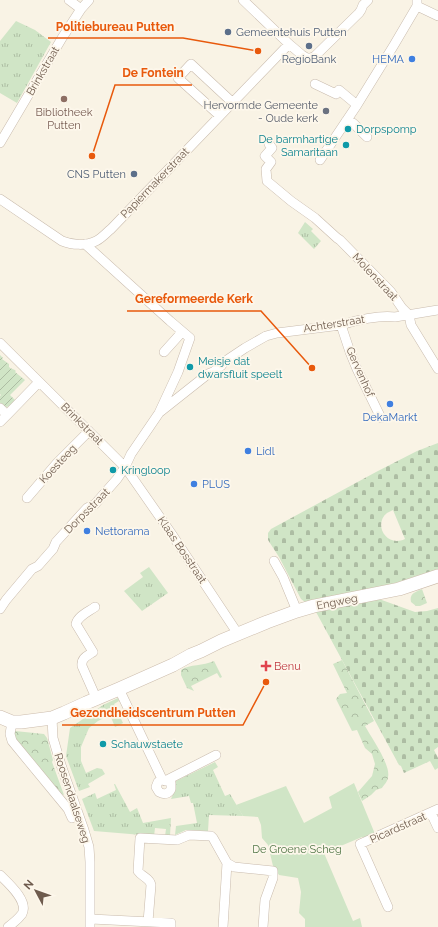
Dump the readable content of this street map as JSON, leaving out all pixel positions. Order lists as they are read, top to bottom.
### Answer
{
  "streets": {
    "street": [
      "Brinkstraat",
      "Papiermakerstraat",
      "Molenstraat",
      "Achterstraat",
      "Gervenhof",
      "Koesteeg",
      "Dorpsstraat",
      "Klaas Bosstraat",
      "Engweg",
      "Roosendaalseweg",
      "Picardstraat"
    ]
  },
  "crossings": [
    ["Brinkstraat", "Koesteeg"],
    ["Brinkstraat", "Dorpsstraat"],
    ["Brinkstraat", "Klaas Bosstraat"],
    ["Molenstraat", "Achterstraat"],
    ["Achterstraat", "Gervenhof"],
    ["Achterstraat", "Dorpsstraat"],
    ["Dorpsstraat", "Klaas Bosstraat"],
    ["Klaas Bosstraat", "Engweg"],
    ["Engweg", "Roosendaalseweg"]
  ],
  "parks": ["De Groene Scheg"],
  "places": {
    "other": [
      "Gemeentehuis Putten",
      "RegioBank",
      "Politiebureau Putten",
      "HEMA",
      "Bibliotheek Putten",
      "Hervormde Gemeente - Oude kerk",
      "Dorpspomp",
      "De barmhartige Samaritaan",
      "De Fontein",
      "CNS Putten",
      "Meisje dat dwarsfluit speelt",
      "Gereformeerde Kerk",
      "DekaMarkt",
      "Lidl",
      "Kringloop",
      "PLUS",
      "Nettorama",
      "Gezondheidscentrum Putten",
      "Schauwstaete"
    ],
    "health": ["Benu"]
  },
  "north": "top left"
}
